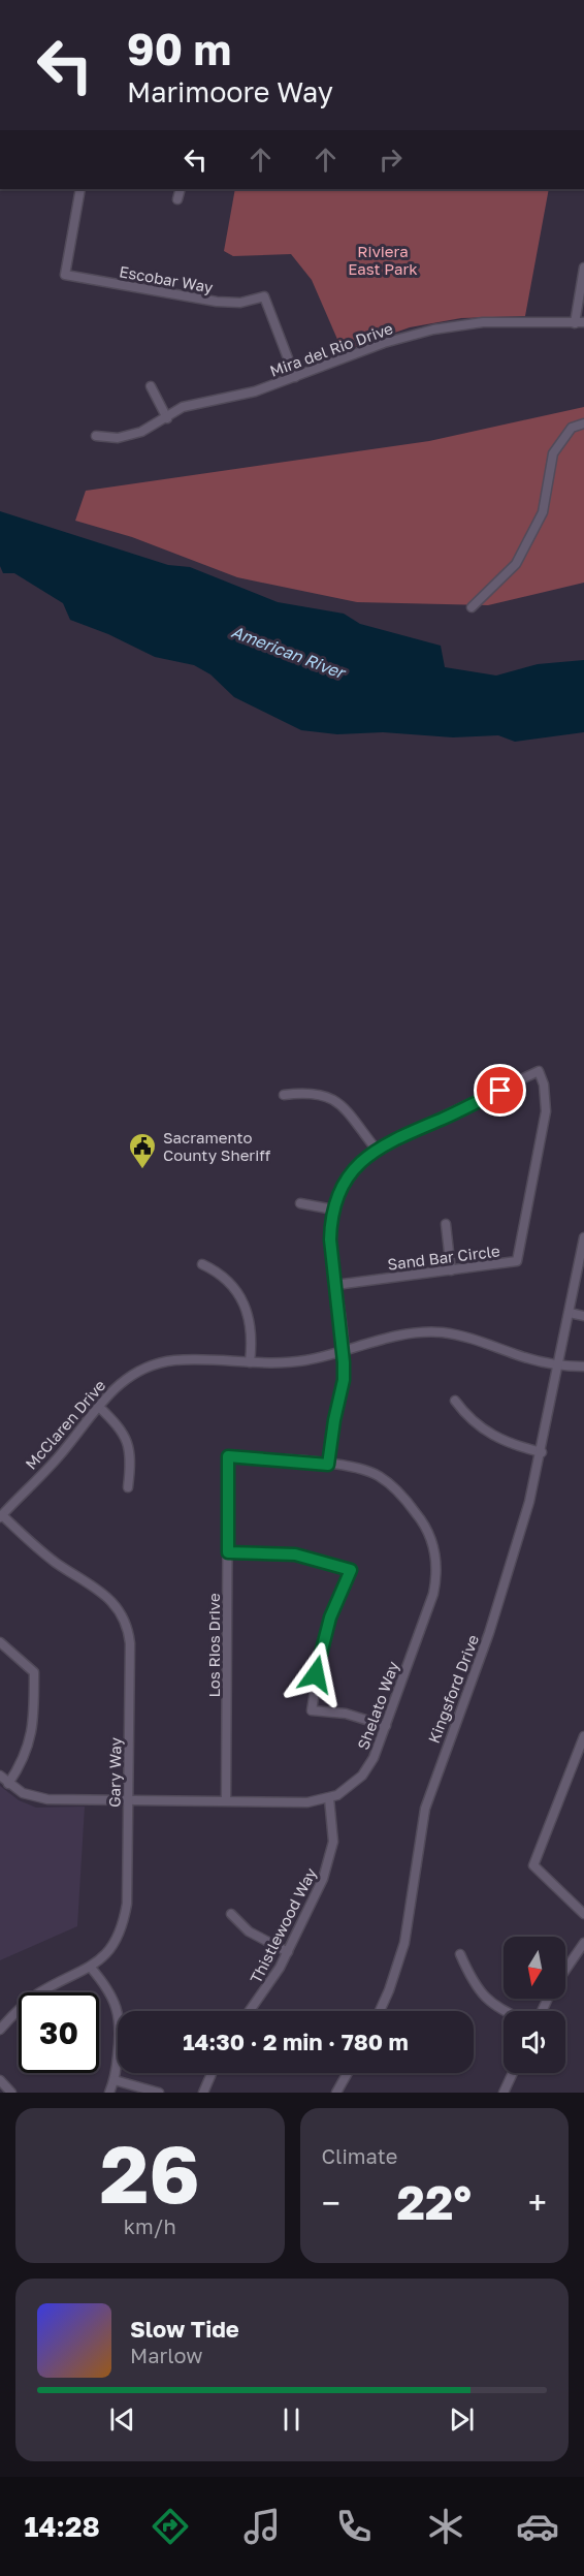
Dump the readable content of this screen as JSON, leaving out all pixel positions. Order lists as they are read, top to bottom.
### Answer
{
  "streets": {
    "street": [
      "Escobar Way",
      "Mira del Rio Drive",
      "Sand Bar Circle",
      "McClaren Drive",
      "Los Rios Drive",
      "Kingsford Drive",
      "Shelato Way",
      "Gary Way",
      "Thistlewood Way"
    ]
  },
  "crossings": [
    ["Escobar Way", "Mira del Rio Drive"],
    ["McClaren Drive", "Kingsford Drive"],
    ["McClaren Drive", "Gary Way"],
    ["Los Rios Drive", "Shelato Way"],
    ["Shelato Way", "Gary Way"],
    ["Shelato Way", "Thistlewood Way"]
  ],
  "water": ["American River"],
  "parks": ["Riviera East Park"],
  "places": {
    "public building": ["Sacramento County Sheriff"]
  },
  "north": "bottom",
  "page": {
    "turn": ["90 m", "Marimoore Way"],
    "limit": "30",
    "trip": "14:30 · 2 min · 780 m",
    "tile": [
      ["26", "km/h"],
      "Climate"
    ],
    "heat": ["−", "22°", "+"],
    "song": ["Slow Tide", "Marlow"],
    "tabs": "14:28"
  }
}
